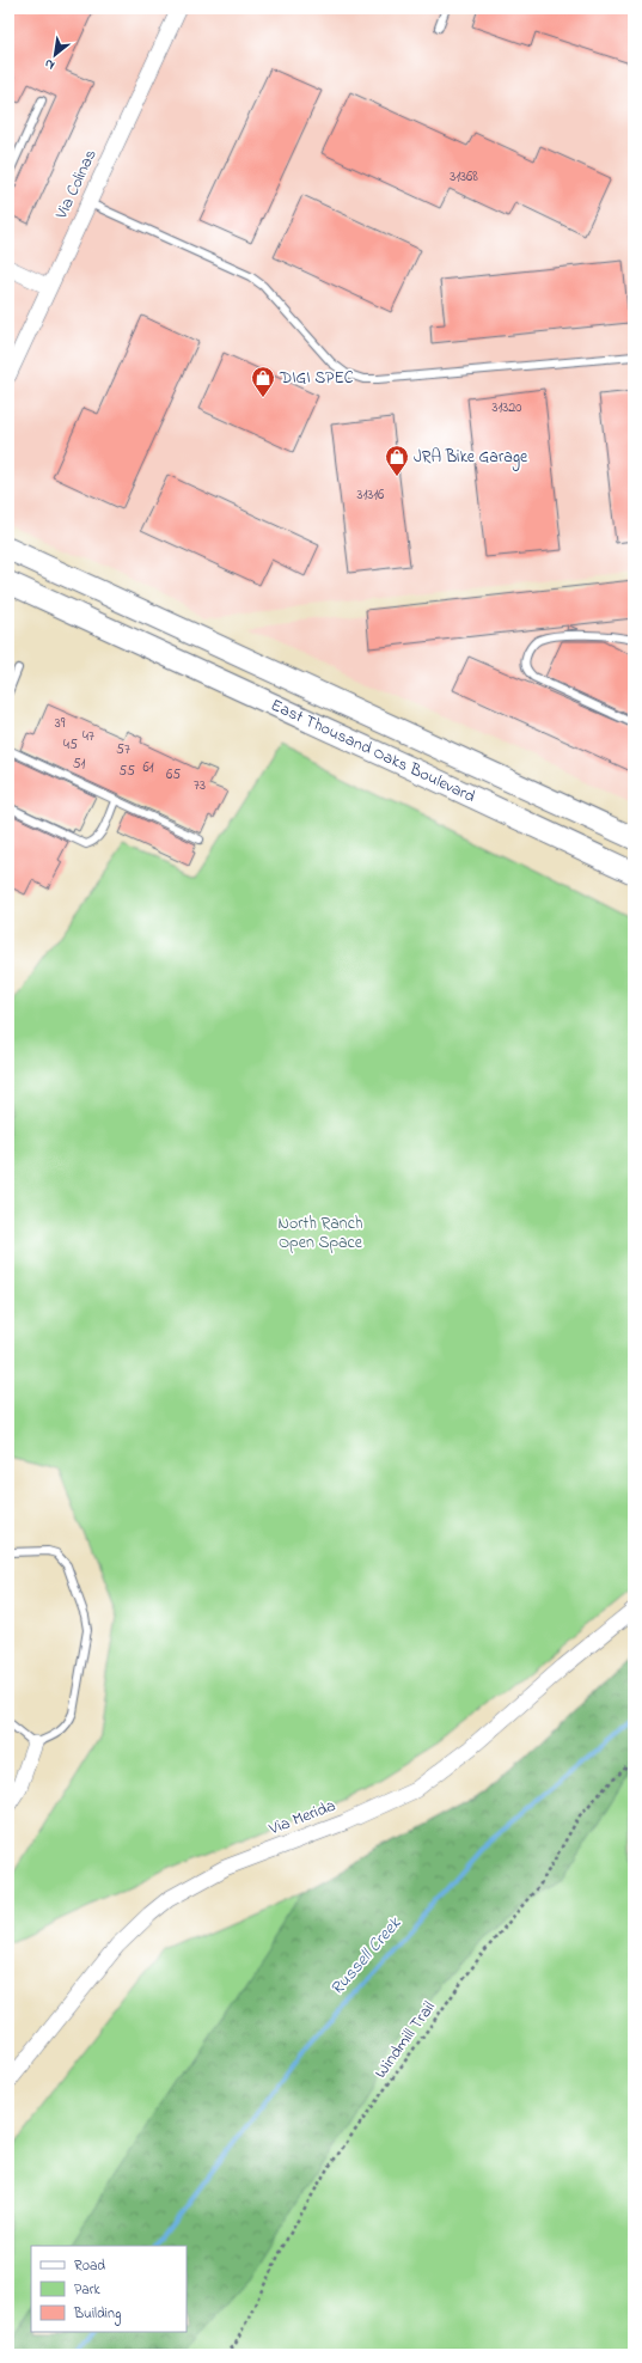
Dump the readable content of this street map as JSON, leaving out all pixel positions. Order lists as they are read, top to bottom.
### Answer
{
  "streets": {
    "main road": ["East Thousand Oaks Boulevard"],
    "street": ["Via Colinas", "Via Merida"],
    "path": ["Windmill Trail"]
  },
  "water": ["Russell Creek"],
  "parks": ["North Ranch Open Space"],
  "places": {
    "shop": ["DIGI SPEC", "JRA Bike Garage"]
  },
  "house_numbers": [
    "31368",
    "31320",
    "31316",
    "39",
    "47",
    "45",
    "57",
    "51",
    "61",
    "55",
    "65",
    "73"
  ],
  "legend": ["Road", "Park", "Building"],
  "north": "bottom left"
}
